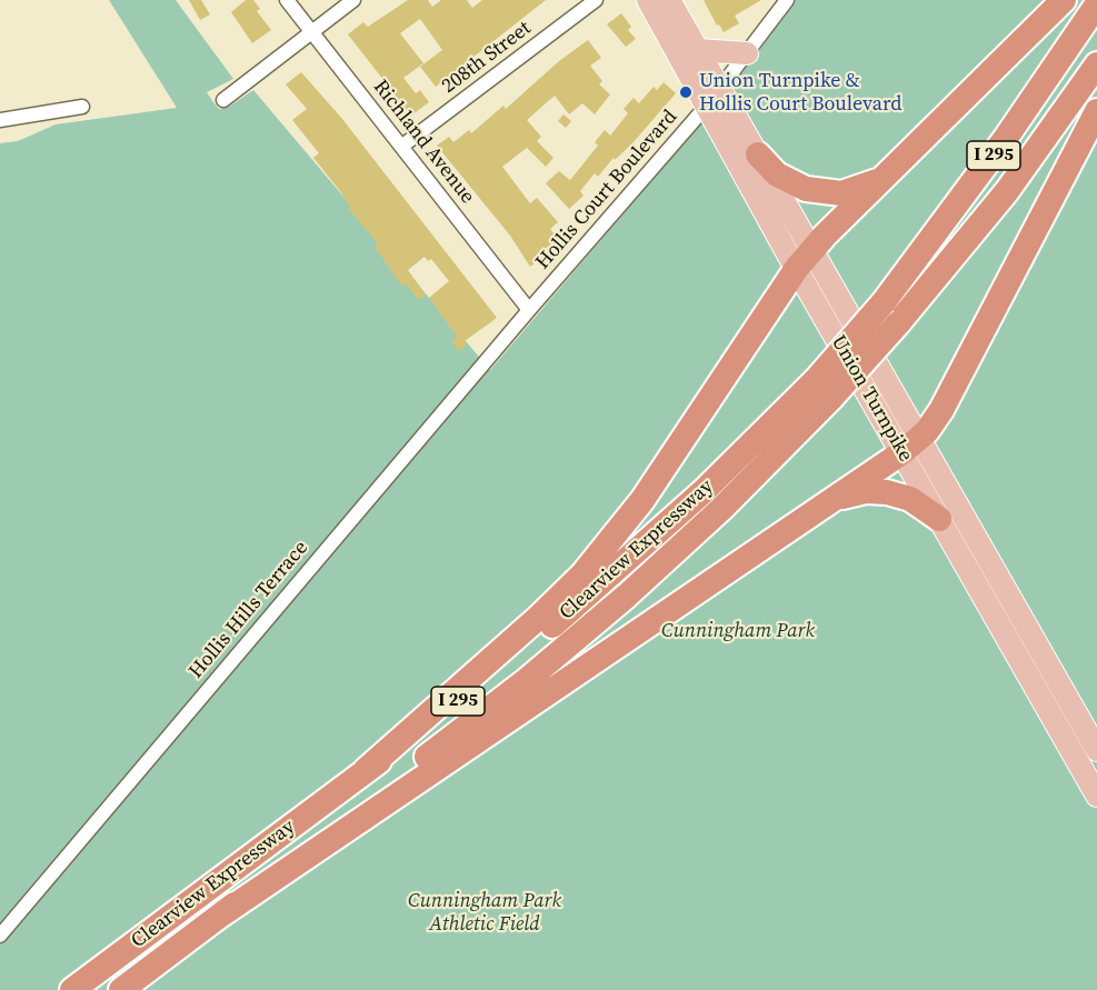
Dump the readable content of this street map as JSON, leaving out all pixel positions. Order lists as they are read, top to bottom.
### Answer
{
  "streets": {
    "highway": ["I 295", "Clearview Expressway"],
    "main road": ["Union Turnpike"],
    "street": [
      "208th Street",
      "Richland Avenue",
      "Hollis Court Boulevard",
      "Hollis Hills Terrace"
    ]
  },
  "crossings": [
    ["208th Street", "Richland Avenue"],
    ["Richland Avenue", "Hollis Court Boulevard"],
    ["Richland Avenue", "Hollis Hills Terrace"],
    ["Hollis Court Boulevard", "Union Turnpike"],
    ["Hollis Court Boulevard", "Hollis Hills Terrace"]
  ],
  "parks": ["Cunningham Park", "Cunningham Park Athletic Field"],
  "places": ["Union Turnpike & Hollis Court Boulevard"]
}
